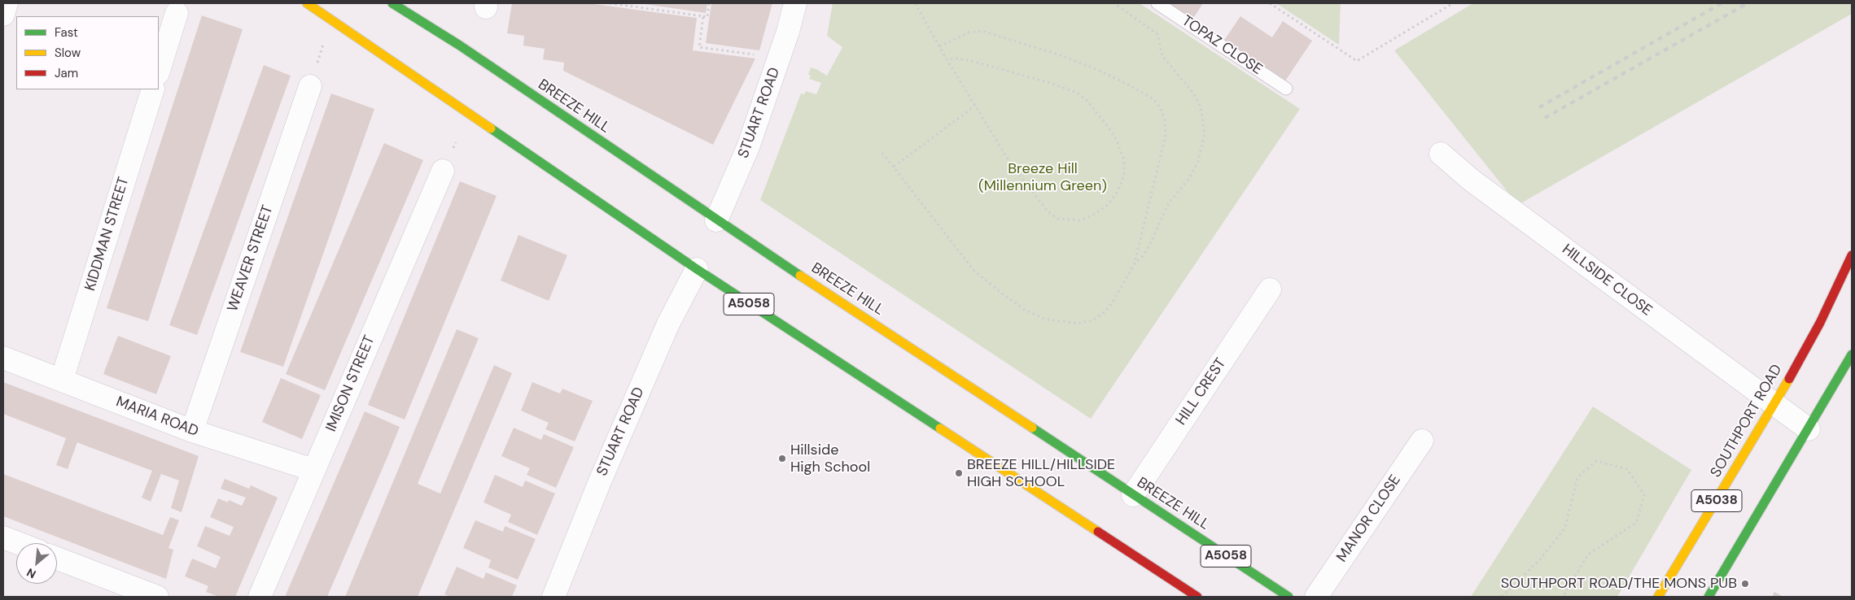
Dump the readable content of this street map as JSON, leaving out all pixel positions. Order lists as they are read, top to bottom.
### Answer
{
  "streets": {
    "main road": [
      "BREEZE HILL",
      "A5058",
      "SOUTHPORT ROAD",
      "A5038"
    ],
    "street": [
      "STUART ROAD",
      "KIDDMAN STREET",
      "WEAVER STREET",
      "HILLSIDE CLOSE",
      "IMISON STREET",
      "HILL CREST",
      "MARIA ROAD",
      "MANOR CLOSE"
    ],
    "lane": ["TOPAZ CLOSE"]
  },
  "crossings": [
    ["BREEZE HILL", "STUART ROAD"],
    ["BREEZE HILL", "HILL CREST"],
    ["STUART ROAD", "A5058"],
    ["KIDDMAN STREET", "MARIA ROAD"],
    ["WEAVER STREET", "MARIA ROAD"],
    ["HILLSIDE CLOSE", "SOUTHPORT ROAD"],
    ["HILLSIDE CLOSE", "A5038"],
    ["IMISON STREET", "MARIA ROAD"]
  ],
  "parks": ["Breeze Hill (Millennium Green)"],
  "places": ["Hillside High School", "BREEZE HILL/HILLSIDE HIGH SCHOOL", "SOUTHPORT ROAD/THE MONS PUB"],
  "legend": ["Fast", "Slow", "Jam"],
  "north": "bottom left"
}
